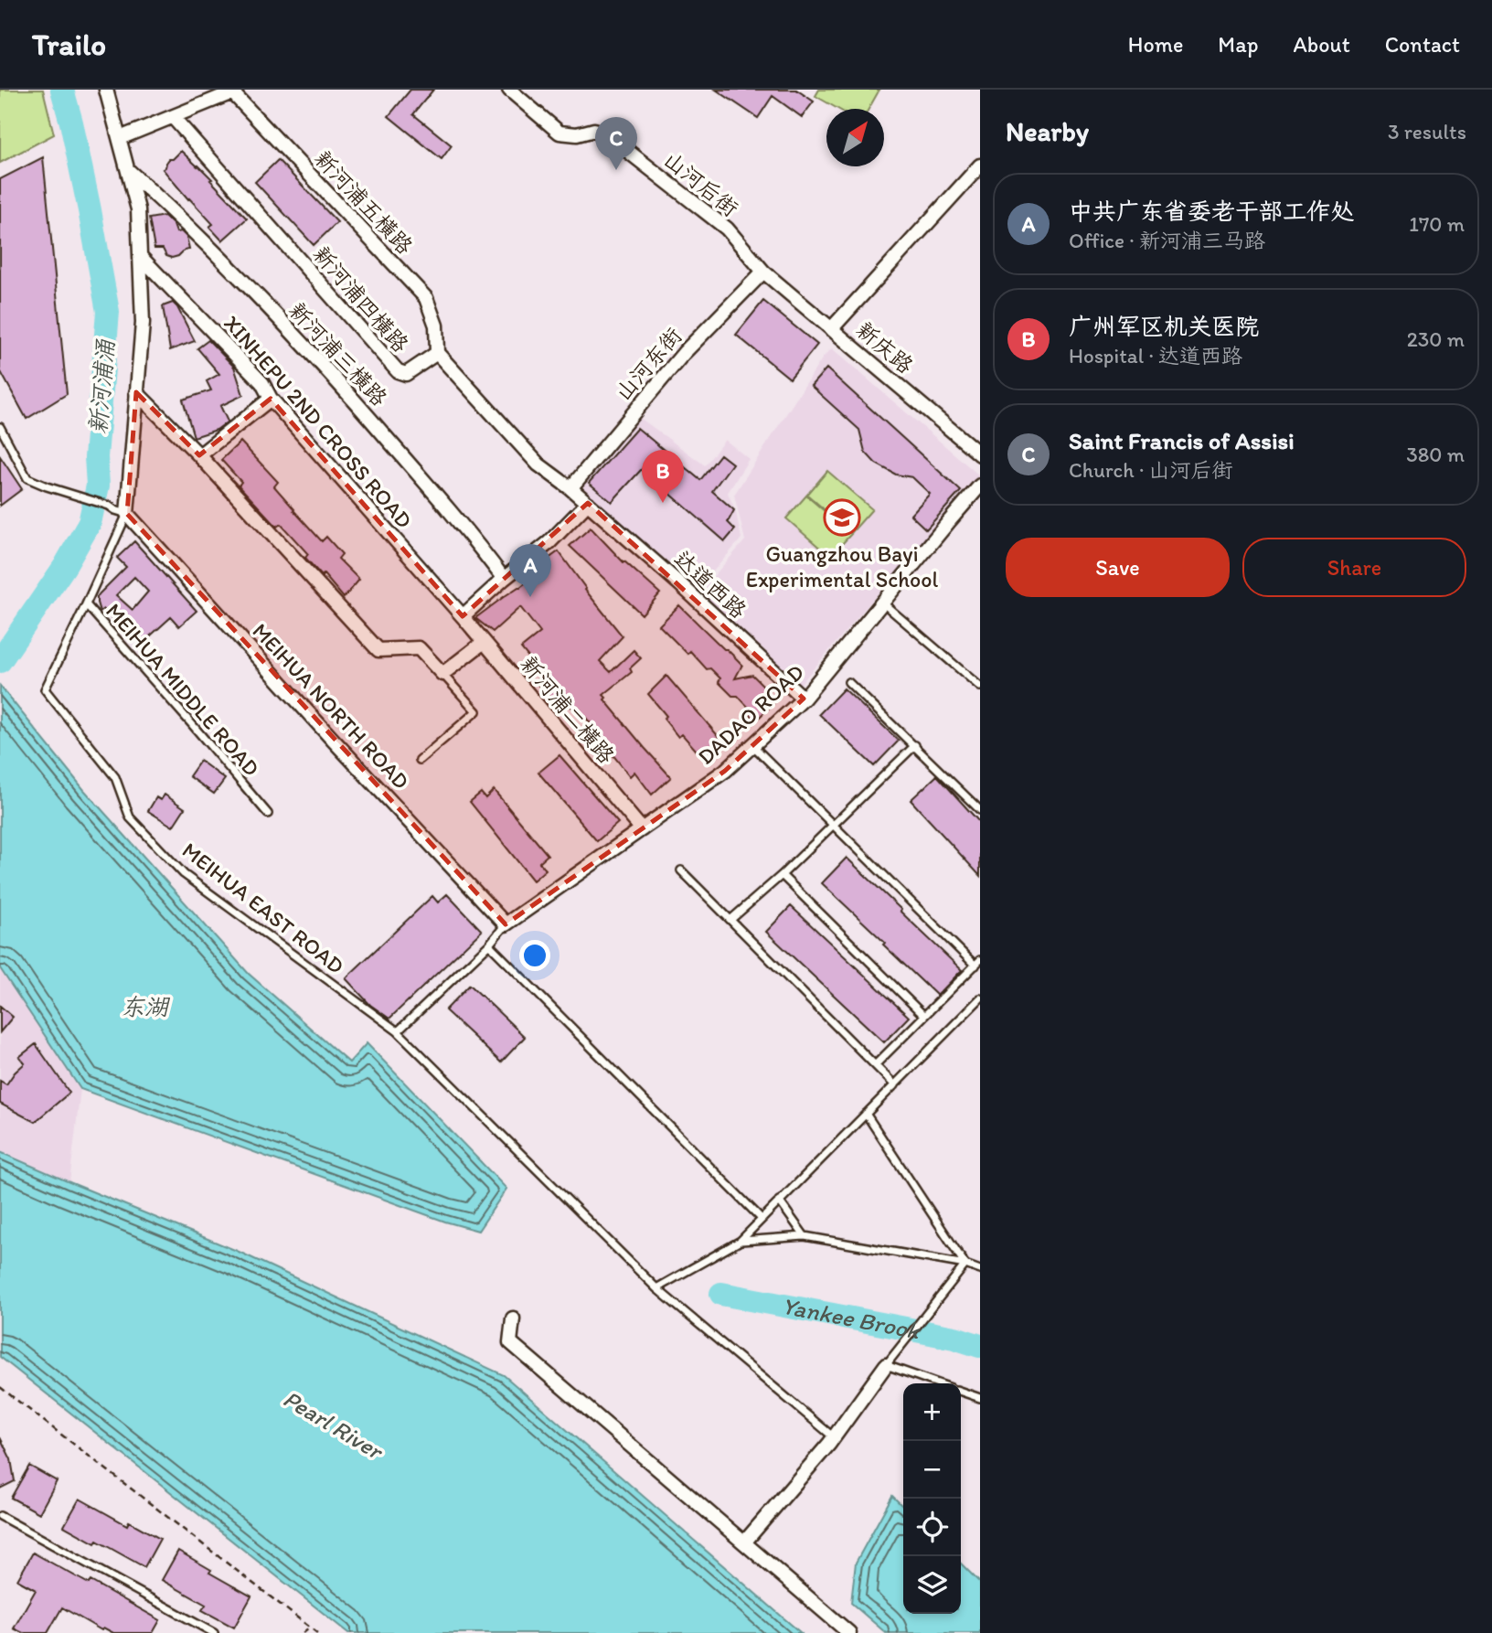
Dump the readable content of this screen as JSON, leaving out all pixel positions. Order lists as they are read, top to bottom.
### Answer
{
  "streets": {
    "street": [
      "山河后街",
      "新河浦五横路",
      "新河浦四横路",
      "新庆路",
      "新河浦三横路",
      "山河东街",
      "XINHEPU 2ND CROSS ROAD",
      "达道西路",
      "MEIHUA NORTH ROAD",
      "新河浦二横路",
      "DADAO ROAD"
    ],
    "lane": ["MEIHUA MIDDLE ROAD", "MEIHUA EAST ROAD"]
  },
  "crossings": [
    ["山河后街", "新庆路"],
    ["山河后街", "山河东街"],
    ["新河浦五横路", "新河浦四横路"],
    ["新河浦四横路", "山河东街"],
    ["新河浦四横路", "达道西路"],
    ["新庆路", "山河东街"],
    ["XINHEPU 2ND CROSS ROAD", "新河浦二横路"],
    ["达道西路", "DADAO ROAD"],
    ["MEIHUA MIDDLE ROAD", "MEIHUA NORTH ROAD"],
    ["MEIHUA MIDDLE ROAD", "MEIHUA EAST ROAD"],
    ["MEIHUA NORTH ROAD", "DADAO ROAD"],
    ["新河浦二横路", "DADAO ROAD"]
  ],
  "water": [
    "新河浦涌",
    "东湖",
    "Yankee Brook",
    "Pearl River"
  ],
  "places": {
    "school or university": ["Guangzhou Bayi Experimental School"]
  },
  "north": "top right",
  "page": {
    "header": "Trailo",
    "nav": [
      "Home",
      "Map",
      "About",
      "Contact"
    ],
    "heading": ["Nearby", "3 results"],
    "pins": ["C", "B", "A"],
    "list": [
      {
        "mark": "A",
        "name": "中共广东省委老干部工作处",
        "note": "Office · 新河浦三马路",
        "value": "170 m"
      },
      {
        "mark": "B",
        "name": "广州军区机关医院",
        "note": "Hospital · 达道西路",
        "value": "230 m"
      },
      {
        "mark": "C",
        "name": "Saint Francis of Assisi",
        "note": "Church · 山河后街",
        "value": "380 m"
      }
    ],
    "buttons": ["Save", "Share"],
    "map_buttons": ["+", "−"]
  }
}
